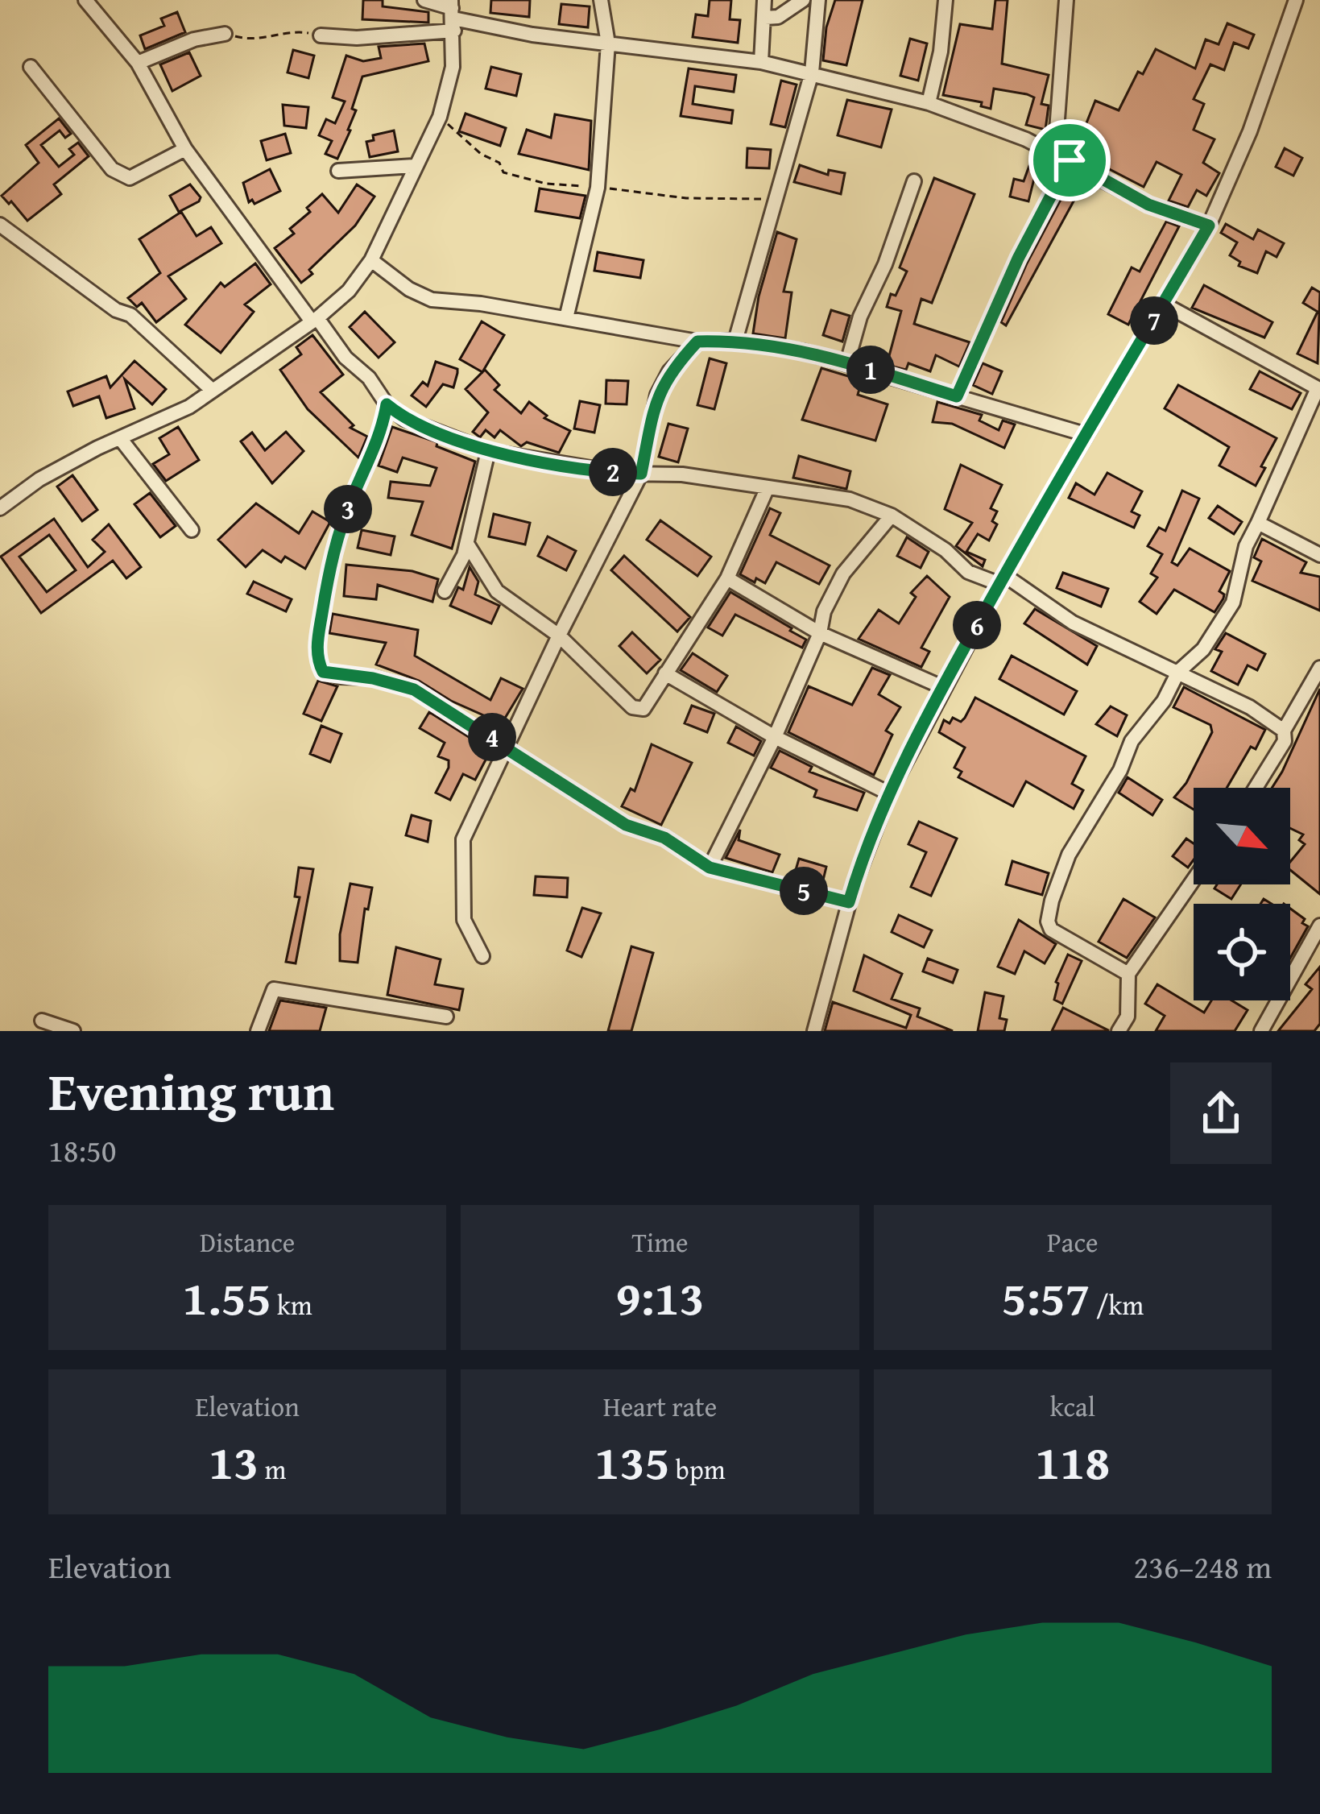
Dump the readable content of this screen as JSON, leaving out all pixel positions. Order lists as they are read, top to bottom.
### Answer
{
  "north": "bottom right",
  "page": {
    "pins": [
      "7",
      "1",
      "2",
      "3",
      "6",
      "4",
      "5"
    ],
    "heading": ["Evening run", "18:50"],
    "stats": [
      ["Distance", "1.55 km"],
      ["Time", "9:13"],
      ["Pace", "5:57 /km"],
      ["Elevation", "13 m"],
      ["Heart rate", "135 bpm"],
      ["kcal", "118"]
    ],
    "chart": ["Elevation", "236–248 m"]
  }
}
